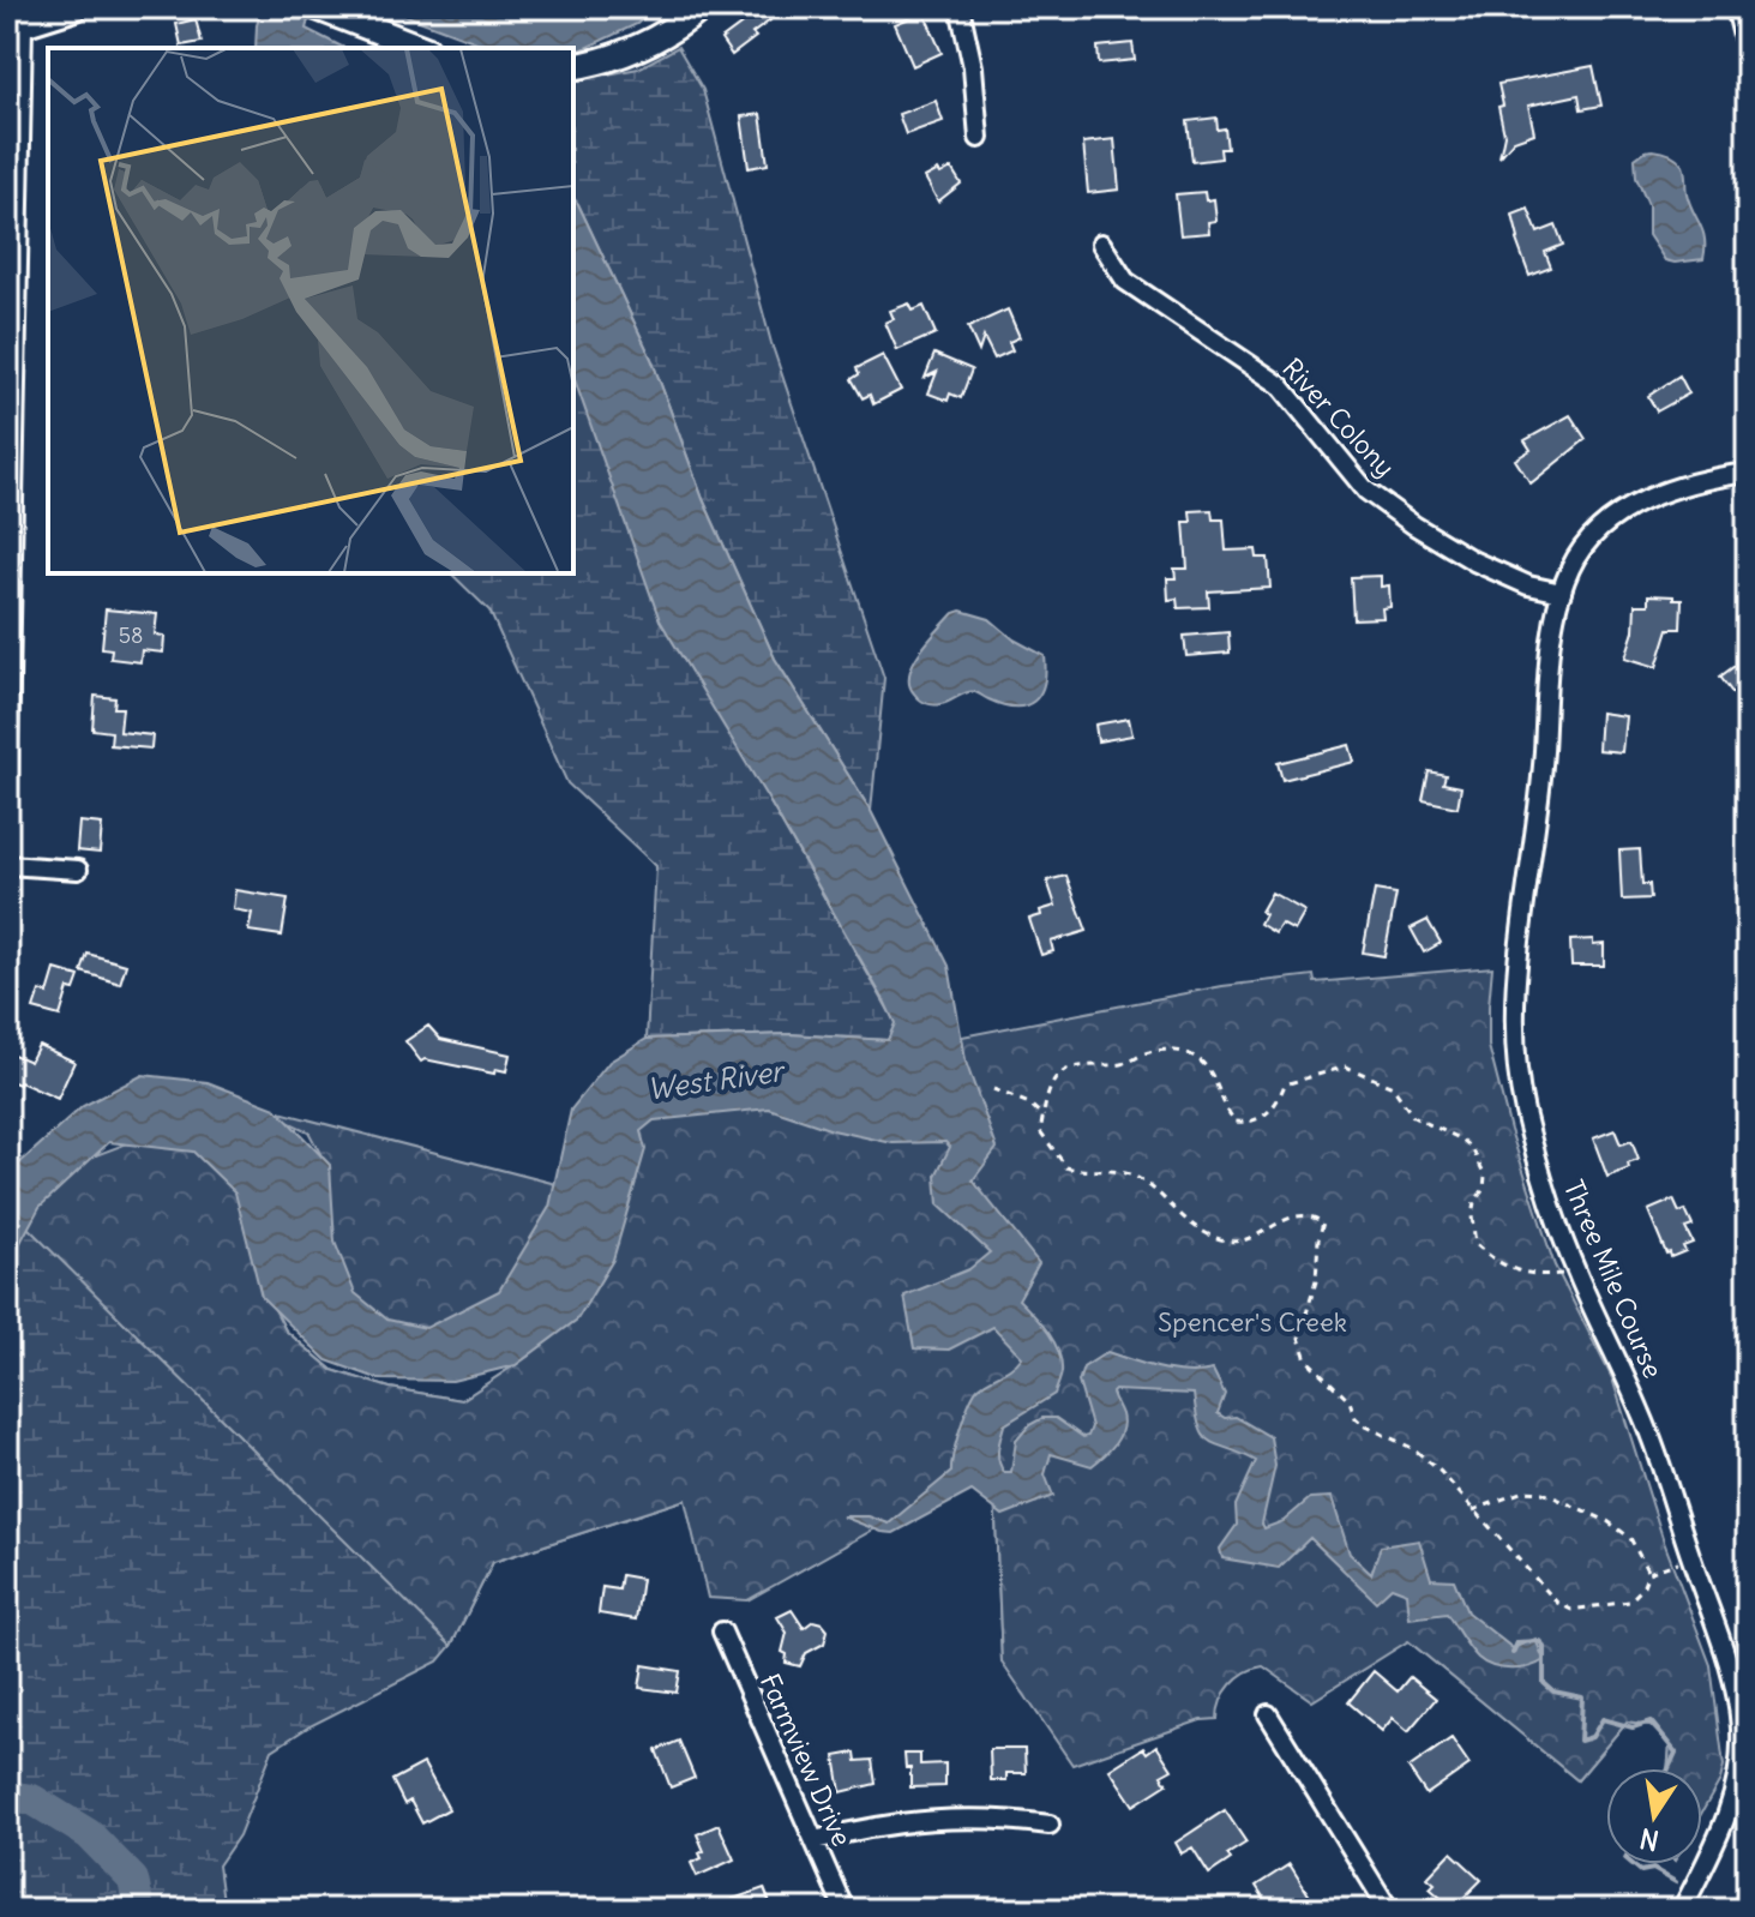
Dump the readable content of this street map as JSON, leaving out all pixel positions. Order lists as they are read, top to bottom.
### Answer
{
  "streets": {
    "street": ["River Colony", "Three Mile Course", "Farmview Drive"]
  },
  "crossings": [
    ["River Colony", "Three Mile Course"]
  ],
  "water": ["West River"],
  "parks": ["Spencer's Creek"],
  "house_numbers": ["58"],
  "north": "bottom"
}
